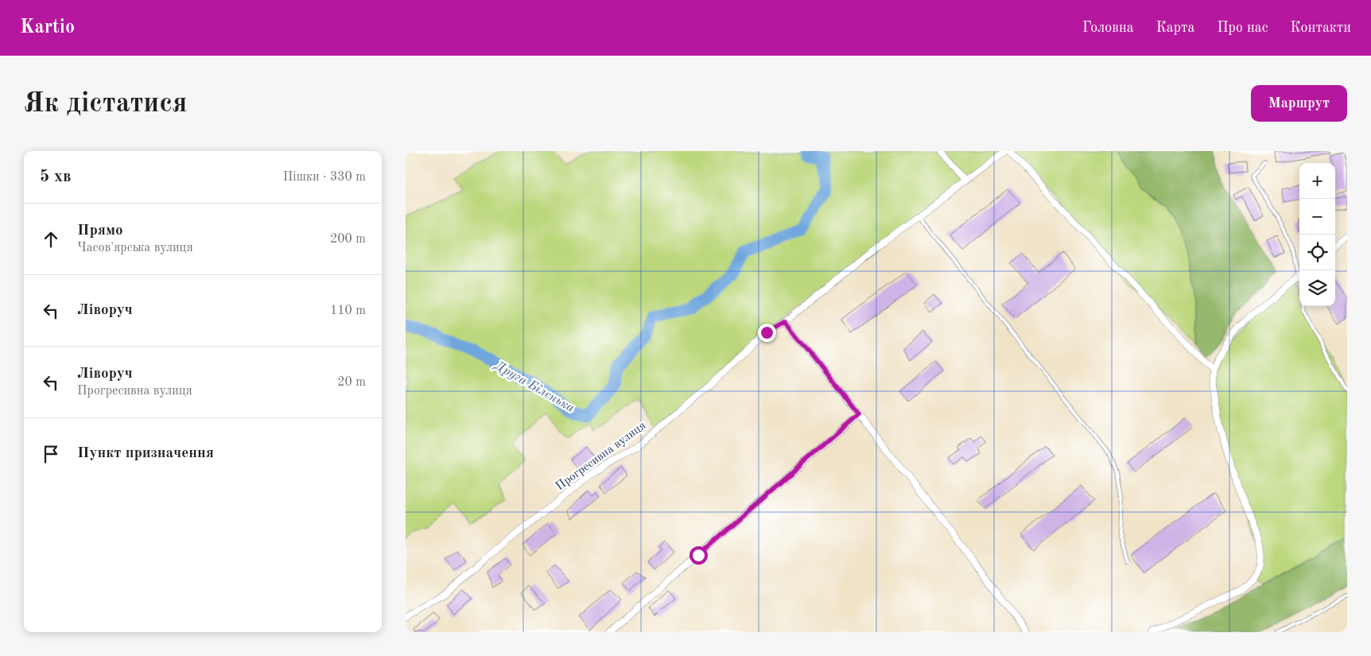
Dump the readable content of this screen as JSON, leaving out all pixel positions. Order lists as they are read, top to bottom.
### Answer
{
  "streets": {
    "street": ["Прогресивна вулиця"]
  },
  "water": ["Друга Біленька"],
  "page": {
    "header": "Kartio",
    "nav": [
      "Головна",
      "Карта",
      "Про нас",
      "Контакти"
    ],
    "buttons": "Маршрут",
    "title": "Як дістатися",
    "heading": ["5 хв", "Пішки · 330 m"],
    "map_buttons": ["+", "−"],
    "list": [
      ["Прямо", "Часов'ярська вулиця", "200 m"],
      ["Ліворуч", "110 m"],
      ["Ліворуч", "Прогресивна вулиця", "20 m"],
      "Пункт призначення"
    ]
  }
}
